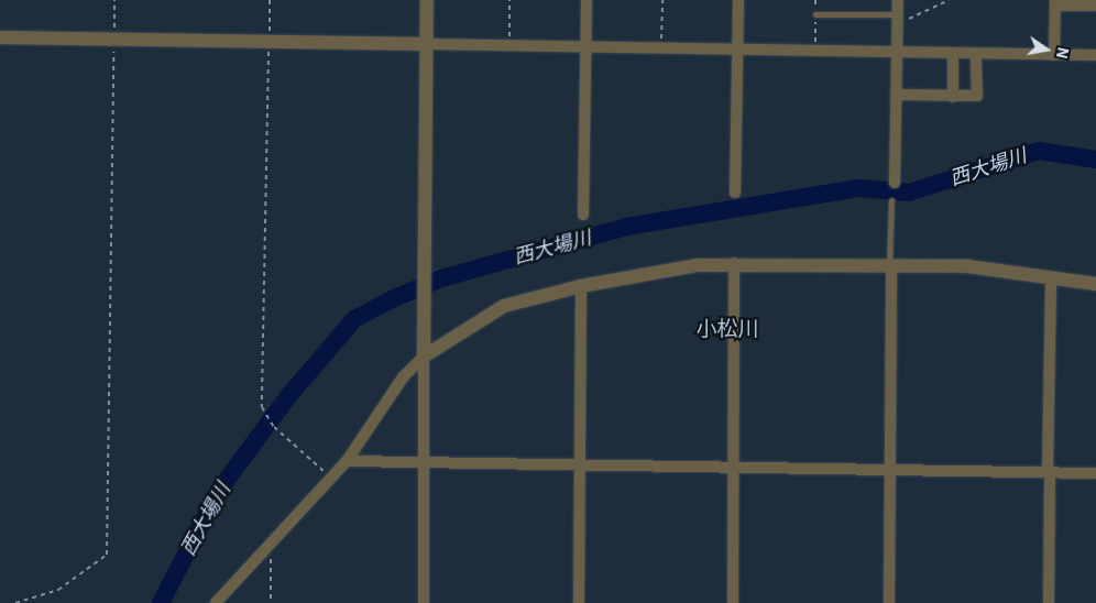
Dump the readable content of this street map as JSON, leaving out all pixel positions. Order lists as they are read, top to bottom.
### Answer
{
  "districts": ["小松川"],
  "water": ["西大場川"],
  "north": "right"
}
